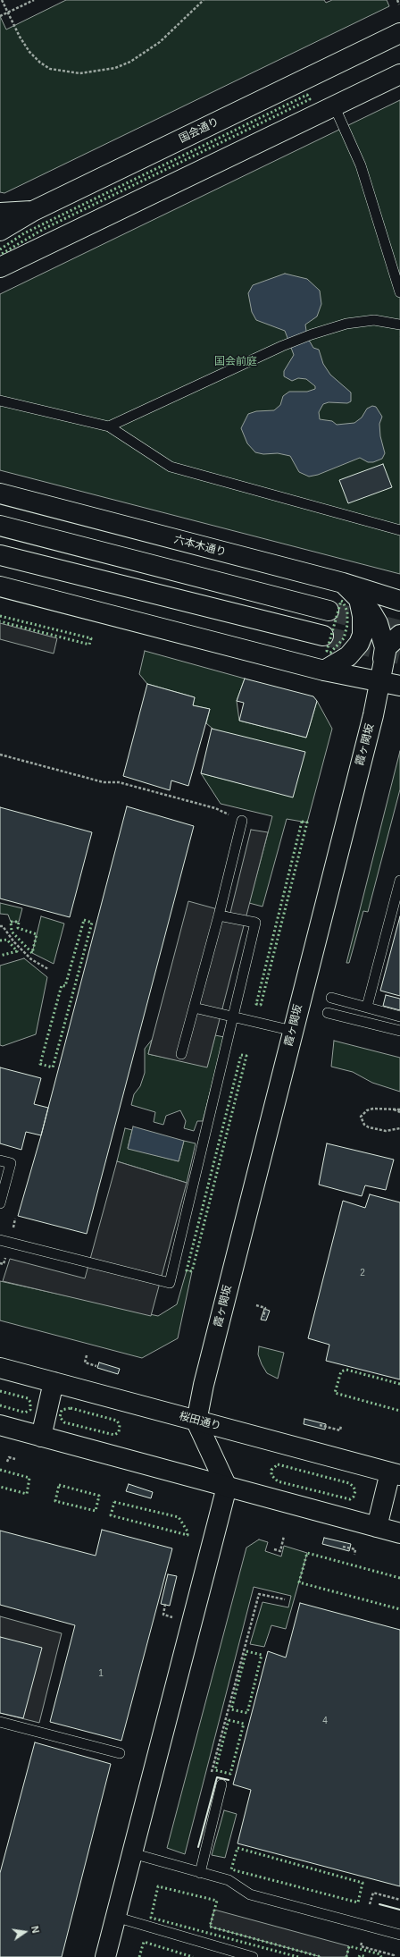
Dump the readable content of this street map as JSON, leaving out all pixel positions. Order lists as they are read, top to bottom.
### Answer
{
  "streets": {
    "main road": [
      "国会通り",
      "六本木通り",
      "霞ヶ関坂",
      "桜田通り"
    ]
  },
  "crossings": [
    ["霞ヶ関坂", "桜田通り"]
  ],
  "parks": ["国会前庭"],
  "house_numbers": ["2", "1", "4"],
  "north": "right"
}
